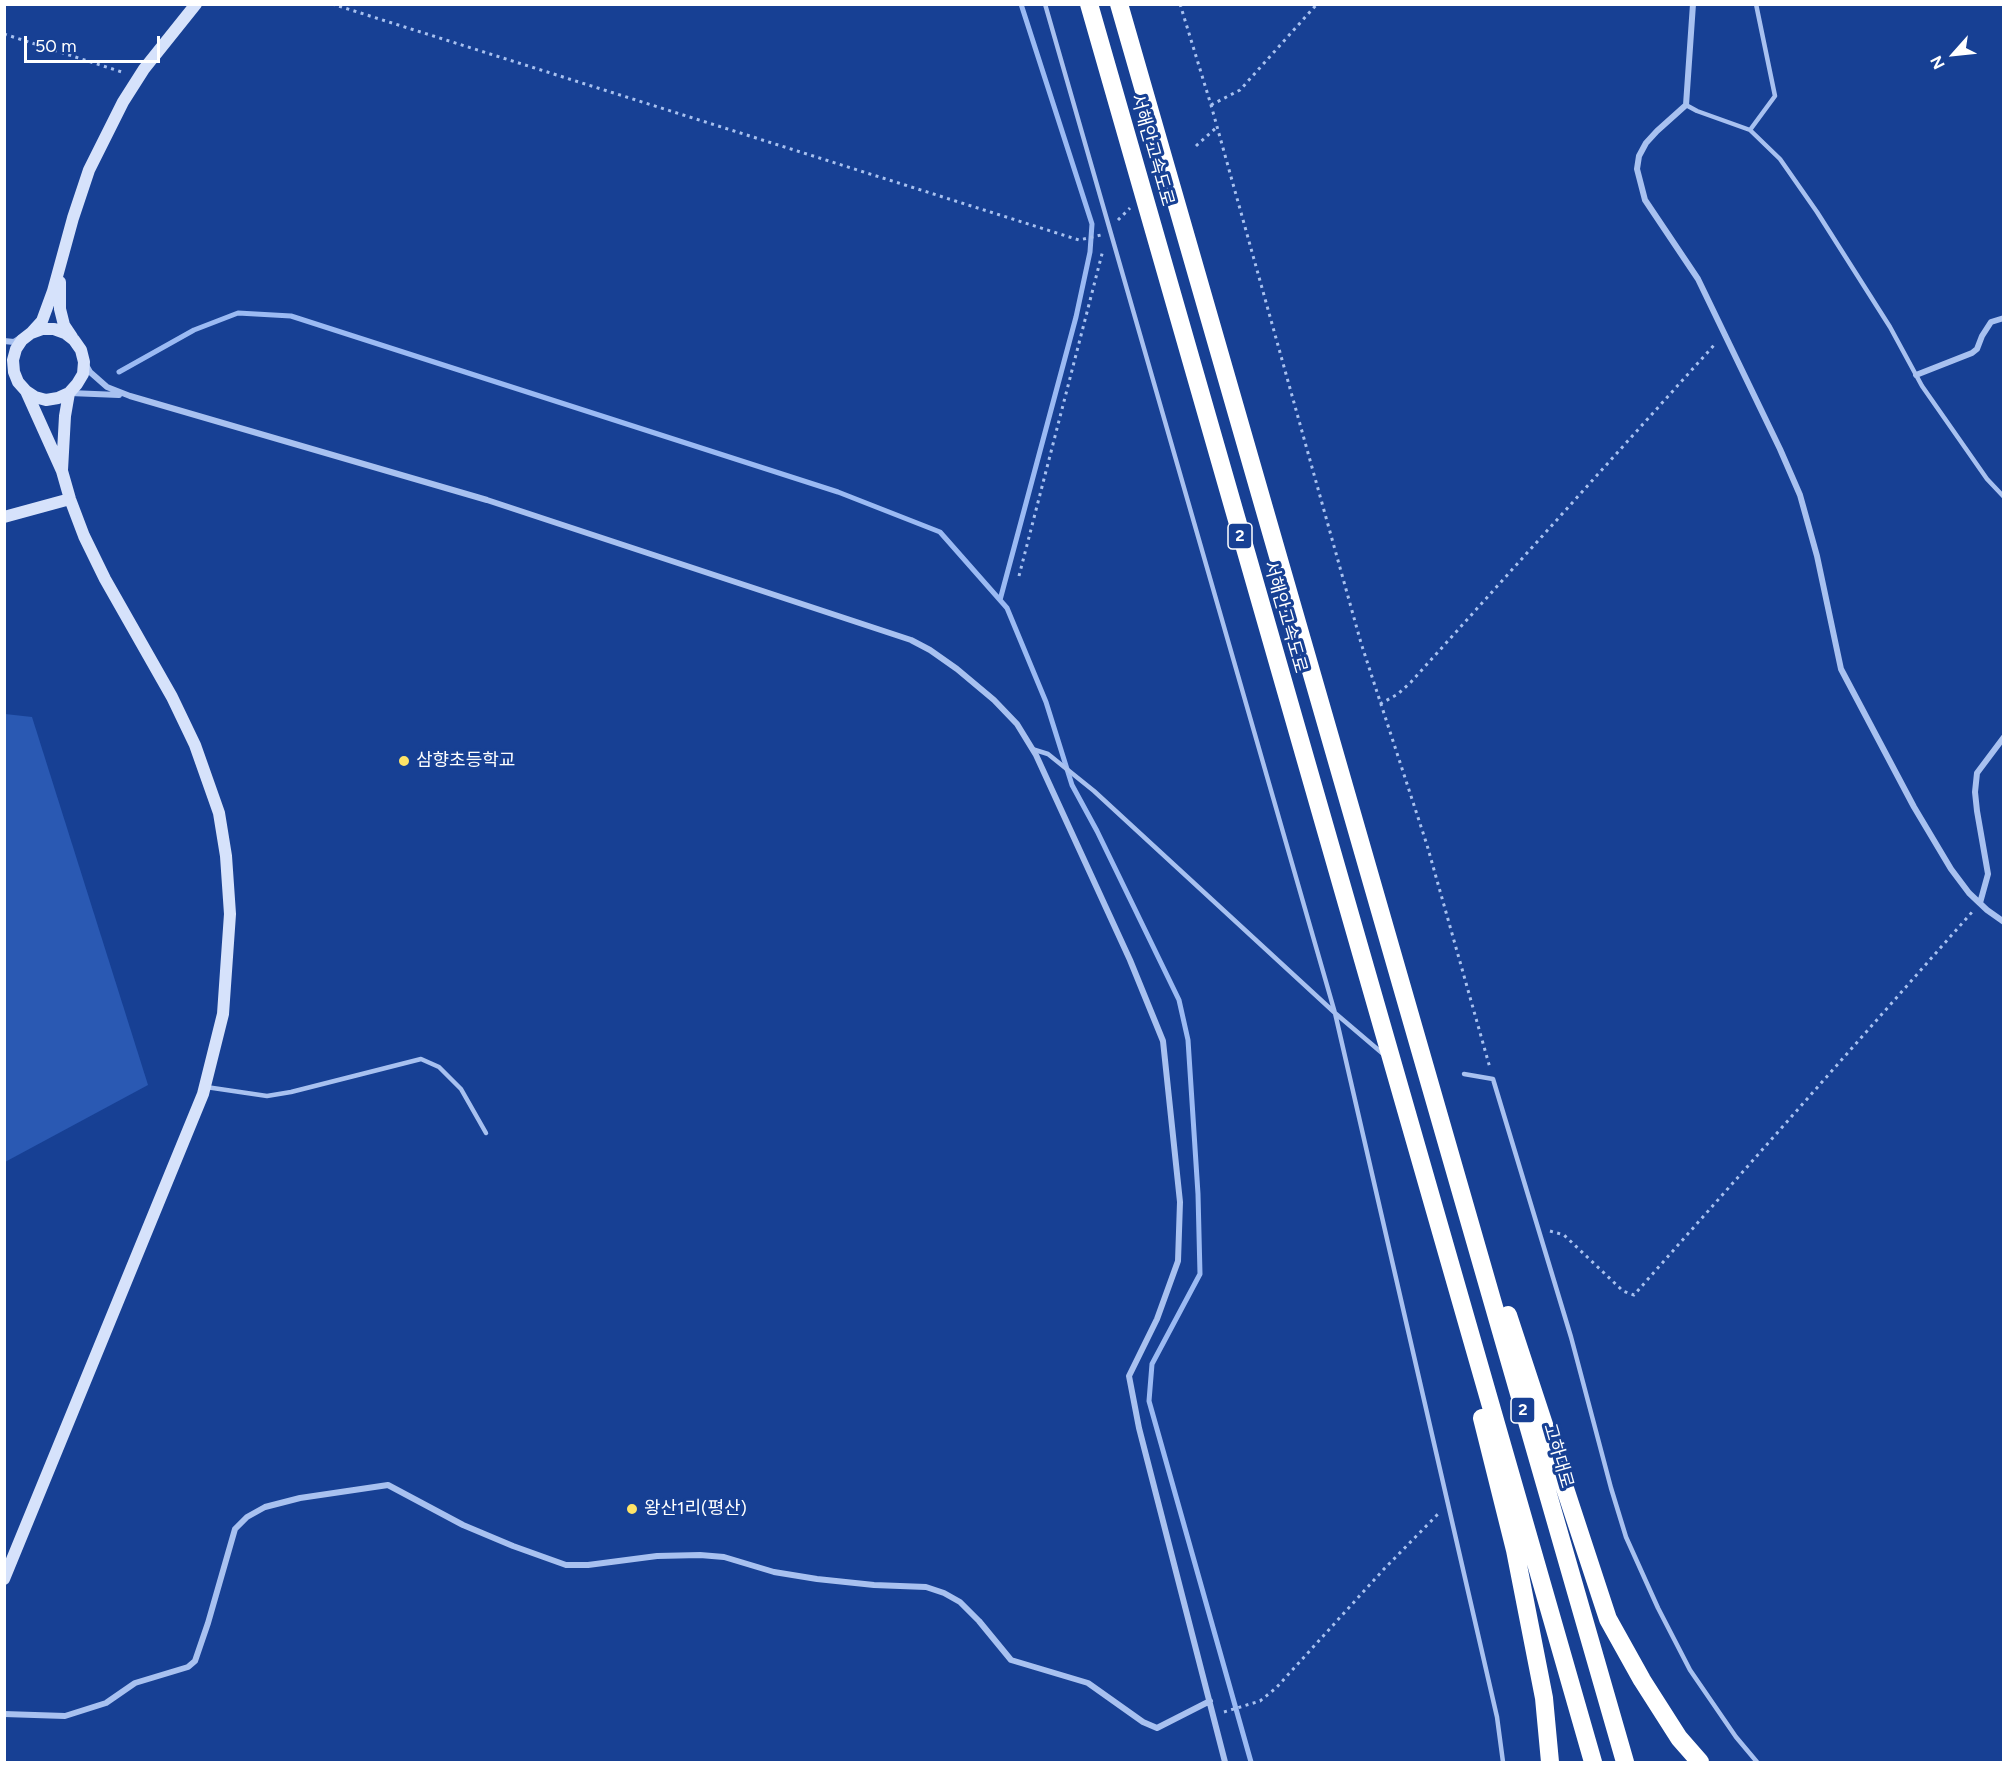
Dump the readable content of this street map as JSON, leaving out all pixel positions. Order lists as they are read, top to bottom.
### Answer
{
  "streets": {
    "highway": ["서해안고속도로", "2", "고하대로"]
  },
  "crossings": [
    ["서해안고속도로", "2"],
    ["서해안고속도로", "고하대로"]
  ],
  "places": ["삼향초등학교", "왕산1리(평산)"],
  "scale_bar": "50 m",
  "north": "bottom left"
}
